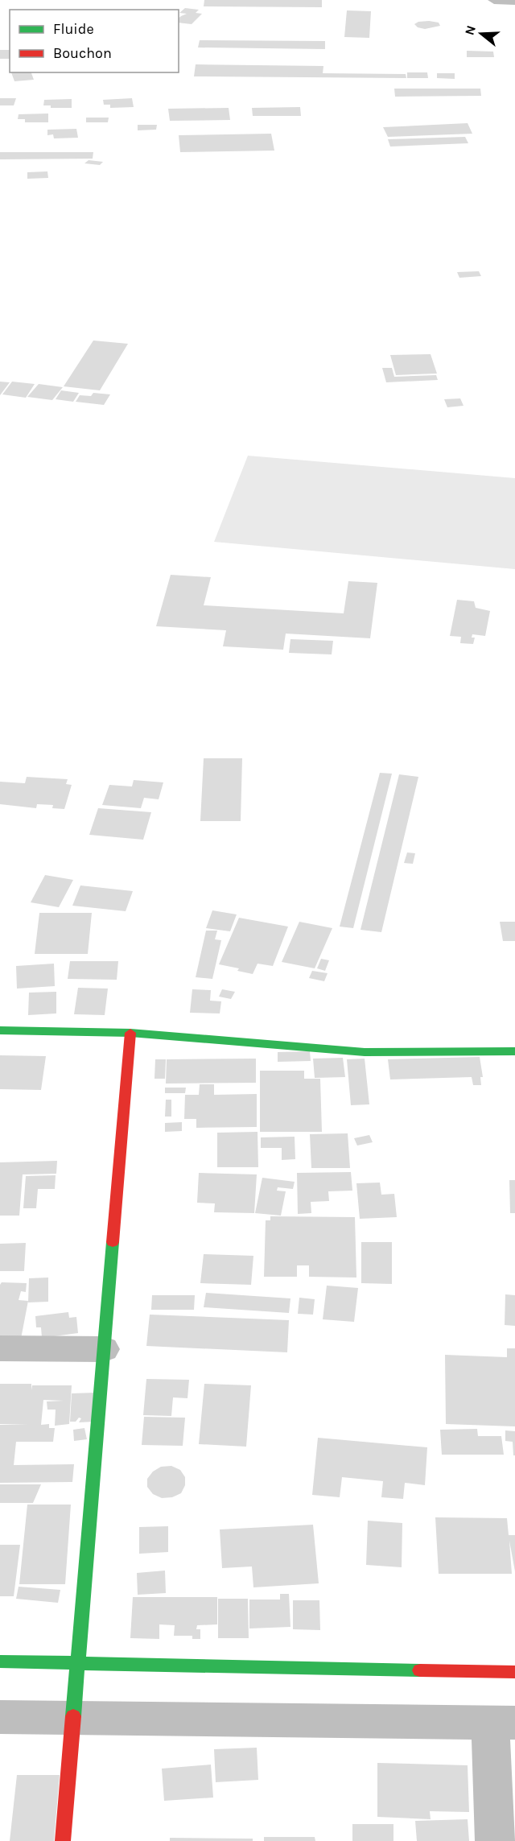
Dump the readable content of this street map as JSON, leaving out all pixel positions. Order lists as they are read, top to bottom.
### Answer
{
  "legend": ["Fluide", "Bouchon"],
  "north": "left"
}
